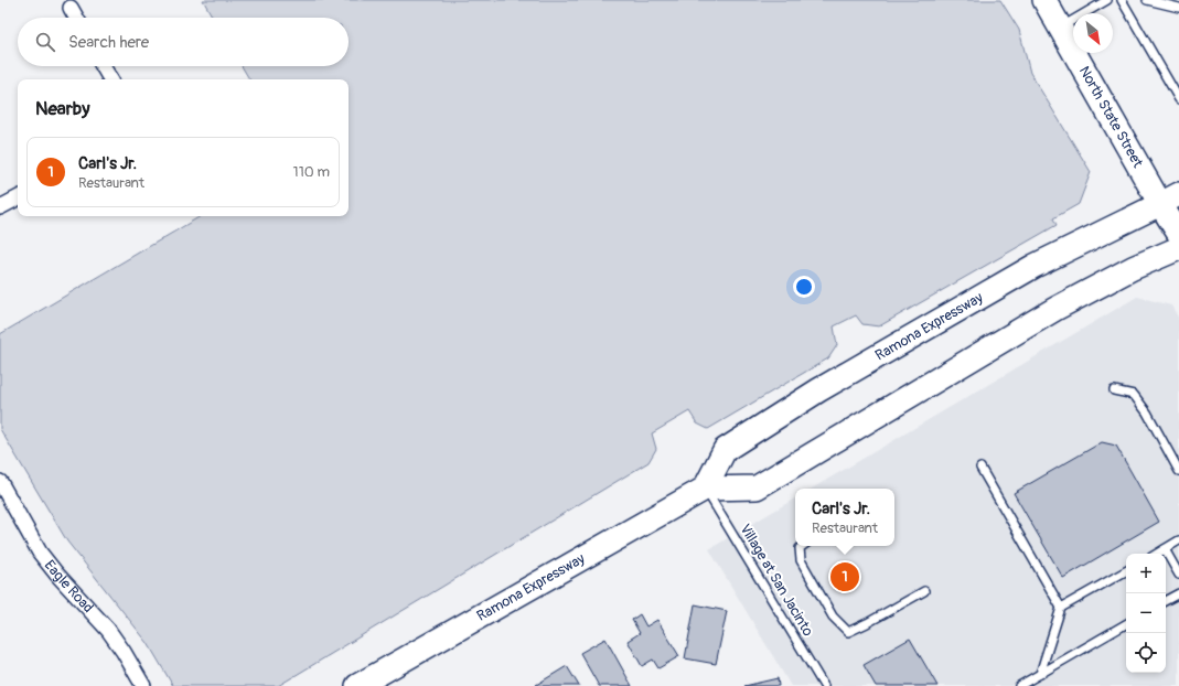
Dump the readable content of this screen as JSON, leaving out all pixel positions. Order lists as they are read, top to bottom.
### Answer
{
  "streets": {
    "main road": ["North State Street", "Ramona Expressway"],
    "street": ["Eagle Road"],
    "lane": ["Village at San Jacinto"]
  },
  "crossings": [
    ["North State Street", "Ramona Expressway"],
    ["Ramona Expressway", "Village at San Jacinto"]
  ],
  "north": "bottom right",
  "page": {
    "search": "Search here",
    "heading": "Nearby",
    "list": [
      {
        "mark": "1",
        "name": "Carl's Jr.",
        "note": "Restaurant",
        "value": "110 m"
      }
    ],
    "popup": ["Carl's Jr.", "Restaurant"],
    "map_buttons": ["+", "−"],
    "pins": "1"
  }
}
